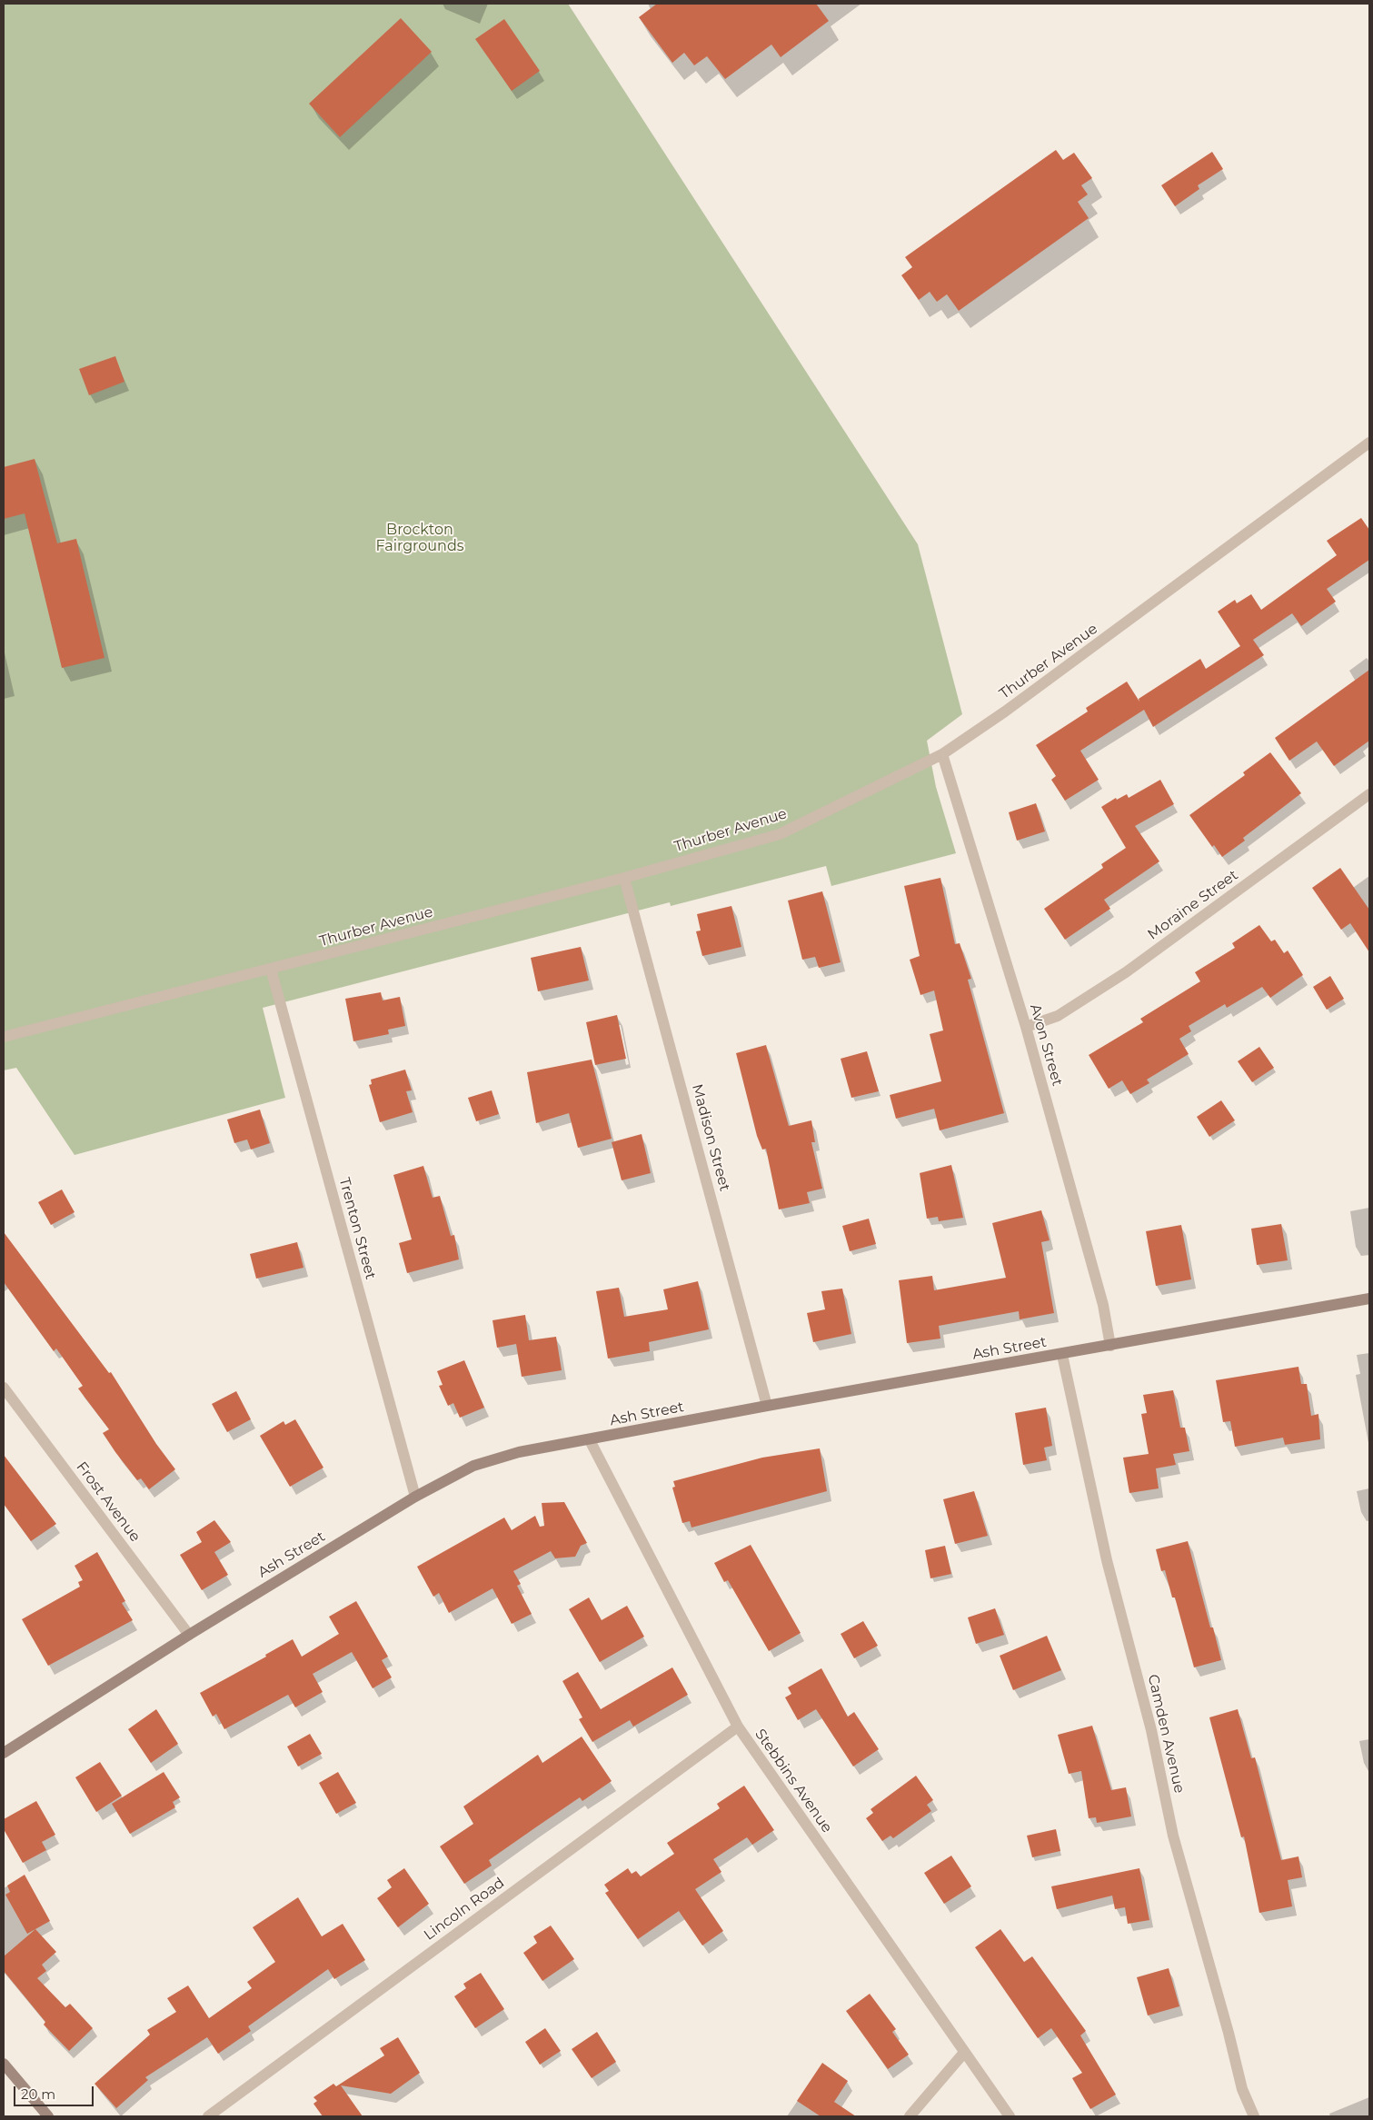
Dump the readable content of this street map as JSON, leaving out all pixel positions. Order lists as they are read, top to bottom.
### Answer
{
  "streets": {
    "street": [
      "Thurber Avenue",
      "Moraine Street",
      "Avon Street",
      "Madison Street",
      "Trenton Street",
      "Ash Street",
      "Frost Avenue",
      "Camden Avenue",
      "Stebbins Avenue",
      "Lincoln Road"
    ]
  },
  "crossings": [
    ["Thurber Avenue", "Avon Street"],
    ["Thurber Avenue", "Madison Street"],
    ["Thurber Avenue", "Trenton Street"],
    ["Moraine Street", "Avon Street"],
    ["Avon Street", "Ash Street"],
    ["Madison Street", "Ash Street"],
    ["Trenton Street", "Ash Street"],
    ["Ash Street", "Frost Avenue"],
    ["Ash Street", "Camden Avenue"],
    ["Ash Street", "Stebbins Avenue"],
    ["Stebbins Avenue", "Lincoln Road"]
  ],
  "parks": ["Brockton Fairgrounds"],
  "scale_bar": "20 m"
}
